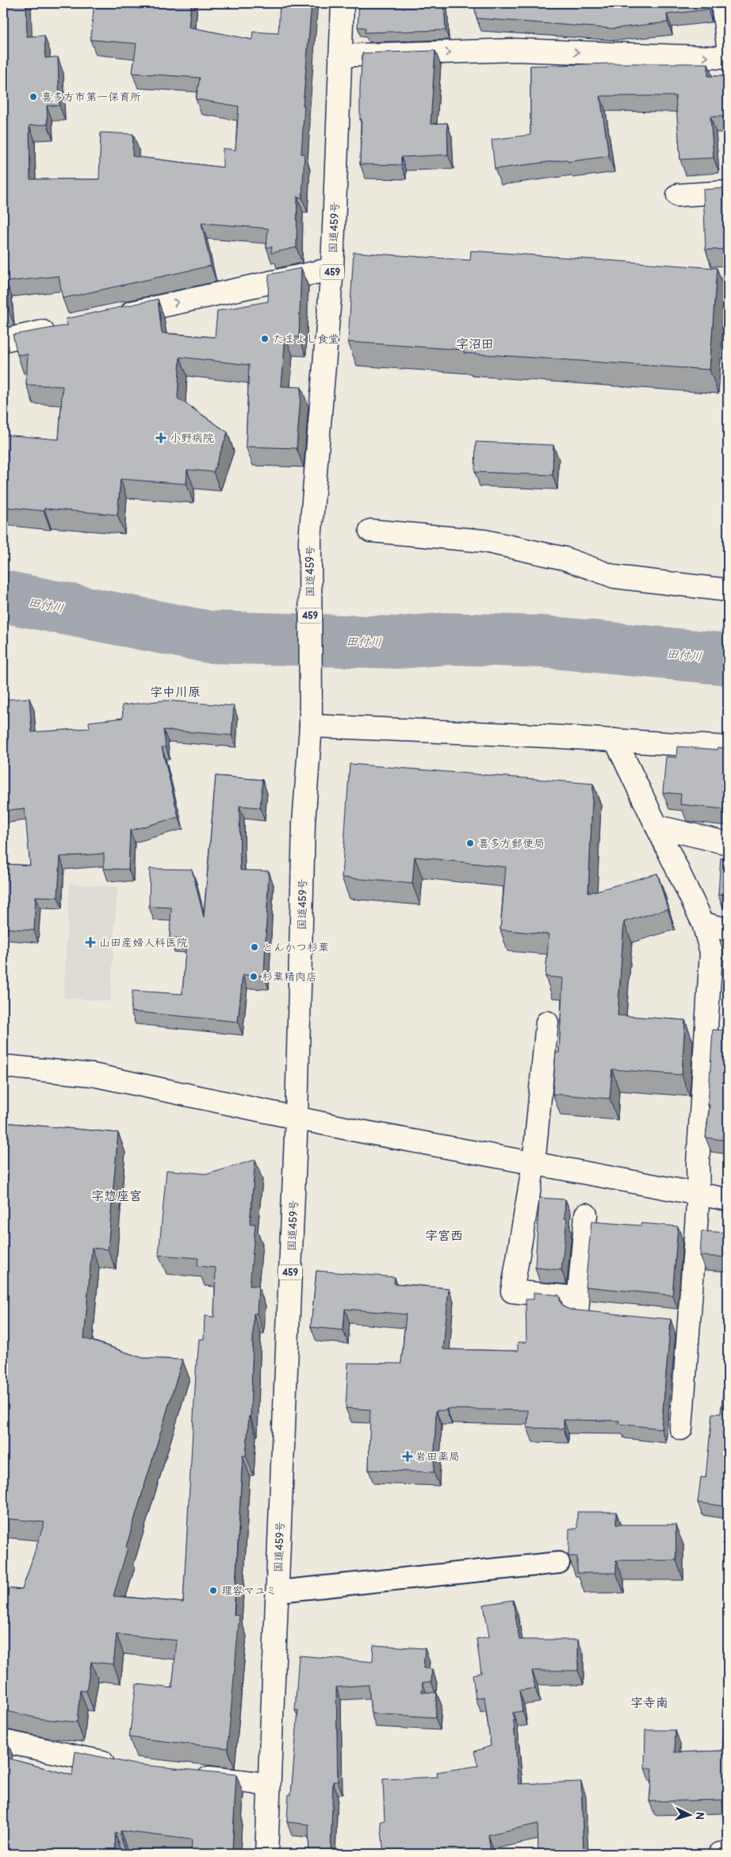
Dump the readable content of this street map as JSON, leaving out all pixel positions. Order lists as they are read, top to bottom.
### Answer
{
  "streets": {
    "main road": ["国道459号", "459"]
  },
  "districts": [
    "字沼田",
    "字中川原",
    "字惣座宮",
    "字宮西",
    "字寺南"
  ],
  "water": ["田付川"],
  "places": {
    "other": [
      "喜多方市第一保育所",
      "たまよし食堂",
      "喜多方郵便局",
      "とんかつ杉葉",
      "杉葉精肉店",
      "理容マユミ"
    ],
    "health": ["小野病院", "山田産婦人科医院", "岩田薬局"]
  },
  "north": "right"
}
